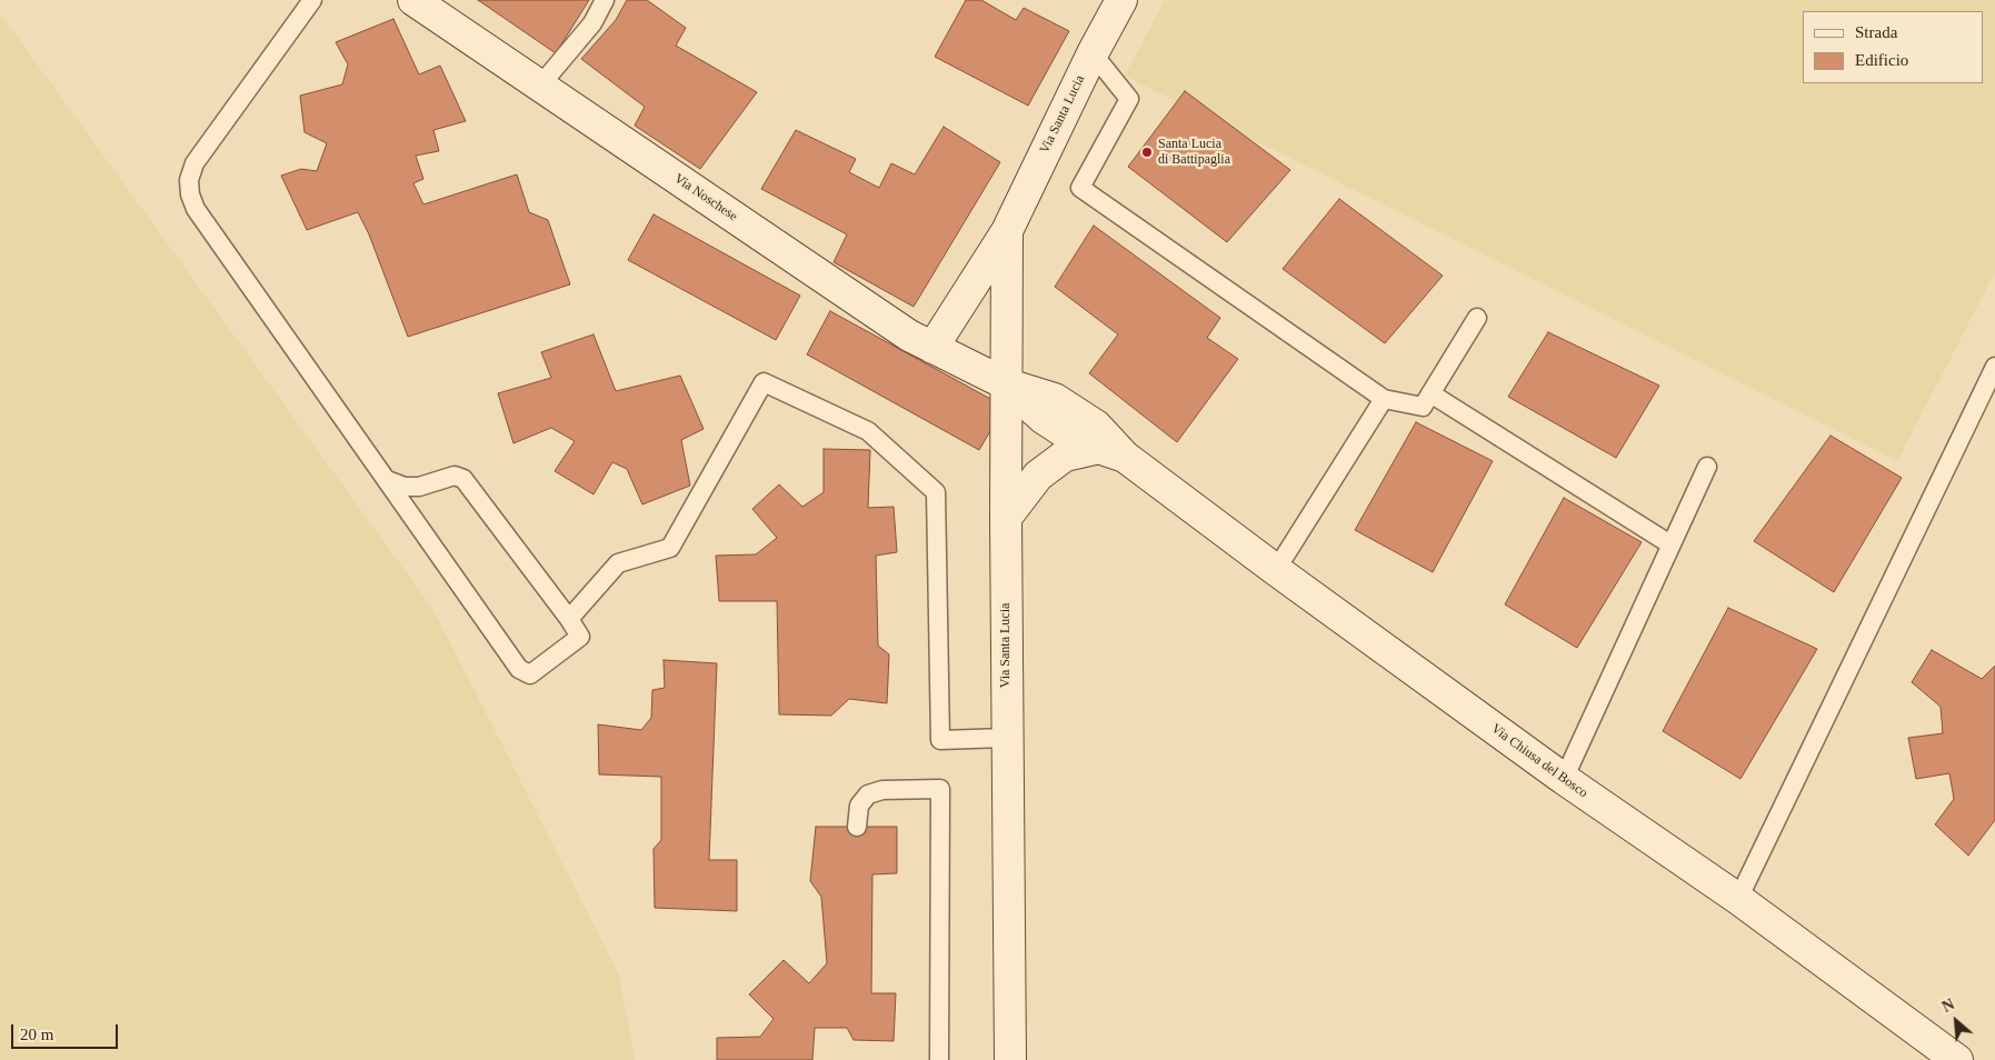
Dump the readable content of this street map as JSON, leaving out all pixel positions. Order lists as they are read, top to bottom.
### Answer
{
  "streets": {
    "street": ["Via Santa Lucia", "Via Noschese", "Via Chiusa del Bosco"]
  },
  "crossings": [
    ["Via Santa Lucia", "Via Noschese"],
    ["Via Santa Lucia", "Via Chiusa del Bosco"],
    ["Via Noschese", "Via Chiusa del Bosco"]
  ],
  "places": ["Santa Lucia di Battipaglia"],
  "legend": ["Strada", "Edificio"],
  "scale_bar": "20 m",
  "north": "top left"
}
